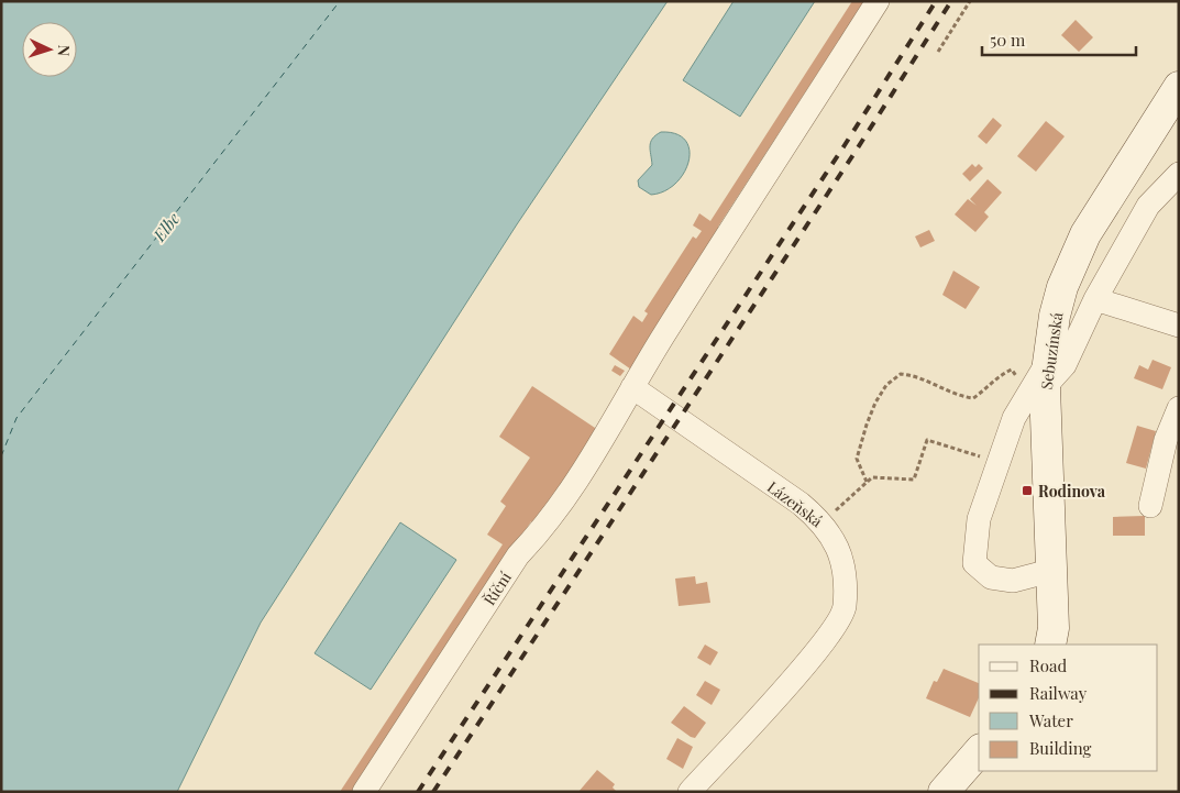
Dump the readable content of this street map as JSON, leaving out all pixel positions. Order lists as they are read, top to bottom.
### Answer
{
  "streets": {
    "main road": ["Sebuzínská"],
    "street": ["Lázeňská", "Říční"]
  },
  "crossings": [
    ["Lázeňská", "Říční"]
  ],
  "water": ["Elbe"],
  "places": {
    "transit": ["Rodinova"]
  },
  "legend": [
    "Road",
    "Railway",
    "Water",
    "Building"
  ],
  "scale_bar": "50 m",
  "north": "right"
}
